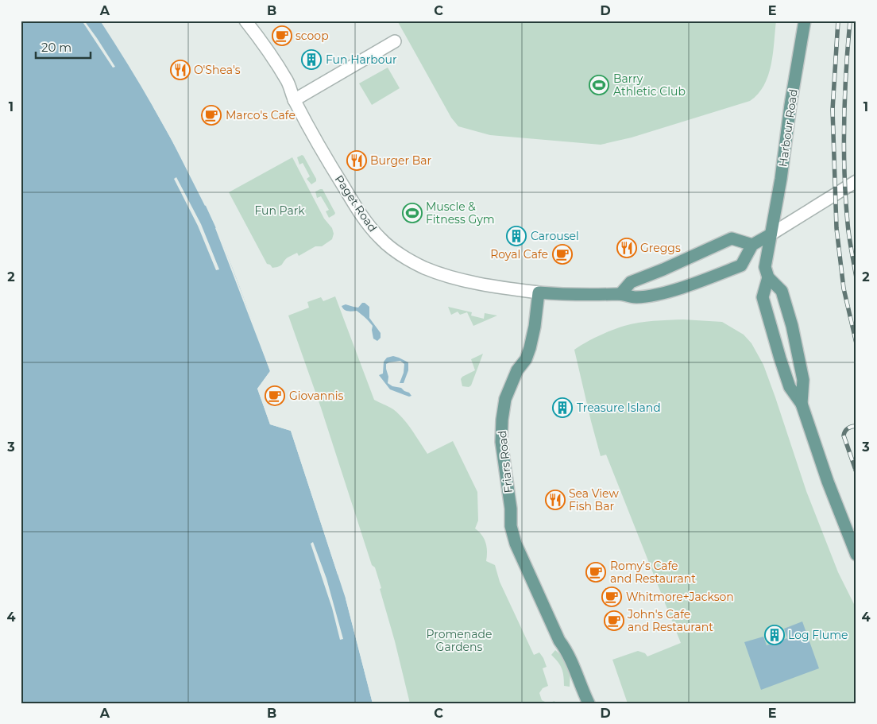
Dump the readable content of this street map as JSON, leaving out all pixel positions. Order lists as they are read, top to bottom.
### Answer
{
  "streets": {
    "main road": ["Harbour Road", "Friars Road"],
    "street": ["Paget Road"]
  },
  "crossings": [
    ["Paget Road", "Friars Road"]
  ],
  "parks": ["Fun Park", "Promenade Gardens"],
  "places": {
    "cafe": [
      "scoop",
      "Marco's Cafe",
      "Royal Cafe",
      "Giovannis",
      "Romy's Cafe and Restaurant",
      "Whitmore+Jackson",
      "John's Cafe and Restaurant"
    ],
    "building": [
      "Fun Harbour",
      "Carousel",
      "Treasure Island",
      "Log Flume"
    ],
    "restaurant": [
      "O'Shea's",
      "Burger Bar",
      "Greggs",
      "Sea View Fish Bar"
    ],
    "sports": ["Barry Athletic Club", "Muscle & Fitness Gym"]
  },
  "scale_bar": "20 m",
  "grid": {
    "columns": [
      "A",
      "B",
      "C",
      "D",
      "E"
    ],
    "rows": [
      "1",
      "2",
      "3",
      "4"
    ]
  }
}
